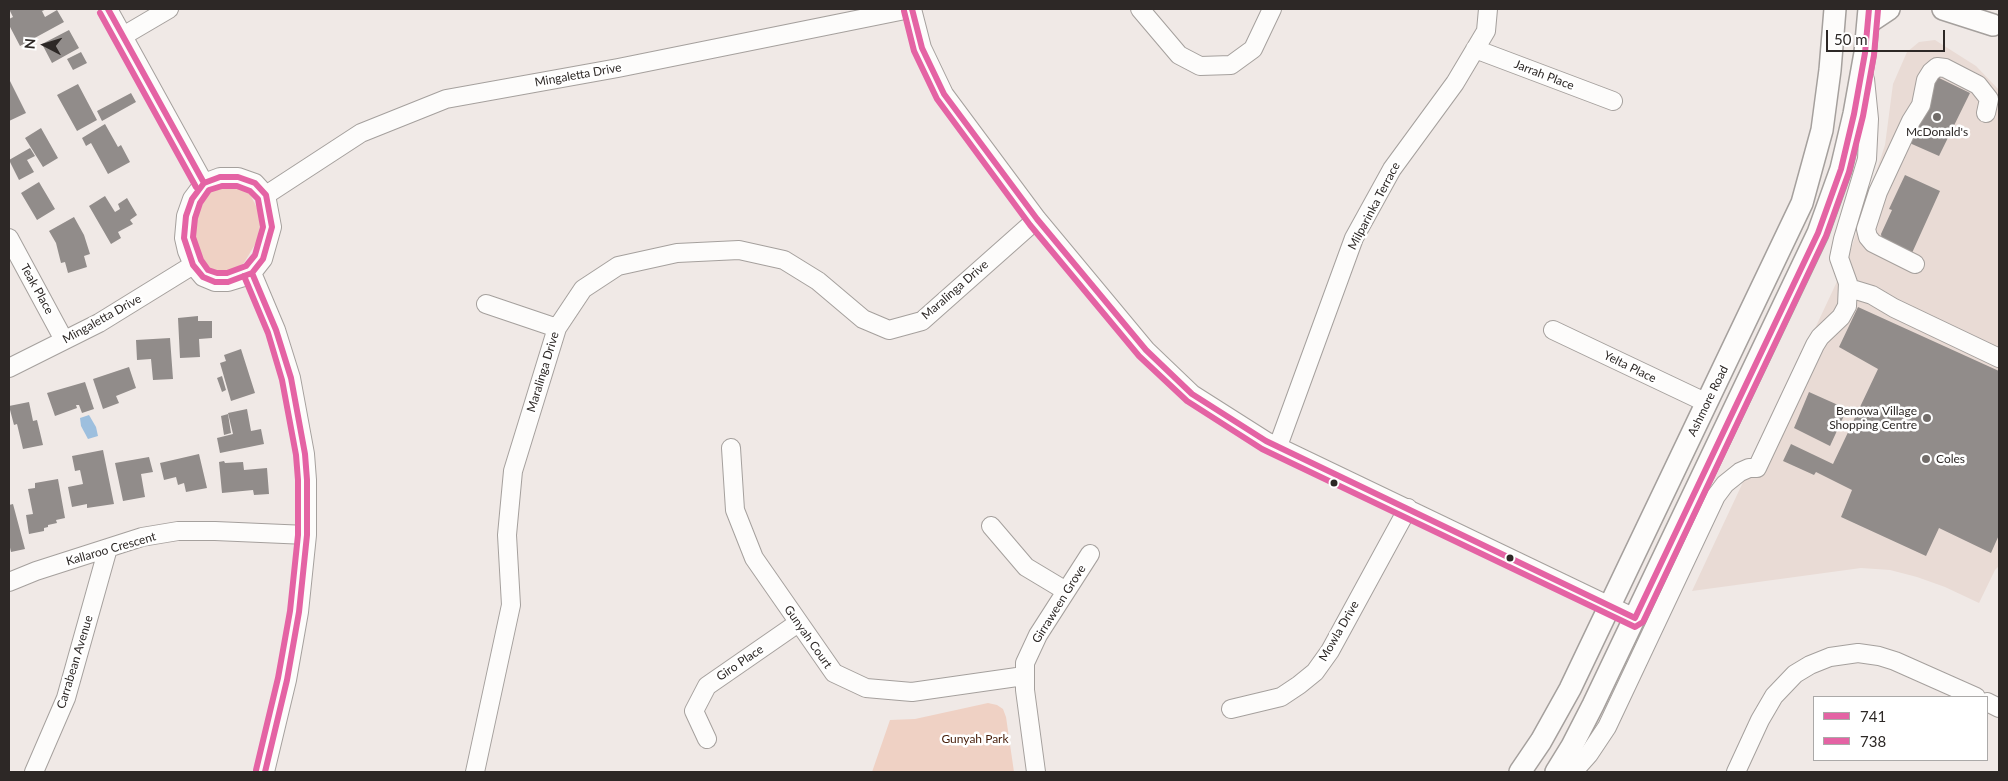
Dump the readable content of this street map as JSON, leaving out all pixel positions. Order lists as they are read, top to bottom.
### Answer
{
  "streets": {
    "main road": ["Ashmore Road"],
    "street": [
      "Mingaletta Drive",
      "Jarrah Place",
      "Milparinka Terrace",
      "Teak Place",
      "Maralinga Drive",
      "Yelta Place",
      "Kallaroo Crescent",
      "Girraween Grove",
      "Mowla Drive",
      "Gunyah Court",
      "Carrabean Avenue",
      "Giro Place"
    ]
  },
  "crossings": [
    ["Mingaletta Drive", "Teak Place"],
    ["Jarrah Place", "Milparinka Terrace"],
    ["Yelta Place", "Ashmore Road"],
    ["Kallaroo Crescent", "Carrabean Avenue"],
    ["Girraween Grove", "Gunyah Court"],
    ["Gunyah Court", "Giro Place"]
  ],
  "parks": ["Gunyah Park"],
  "places": ["McDonald's", "Benowa Village Shopping Centre", "Coles"],
  "lines": ["transit line 741", "transit line 738"],
  "legend": ["741", "738"],
  "scale_bar": "50 m",
  "north": "left"
}
